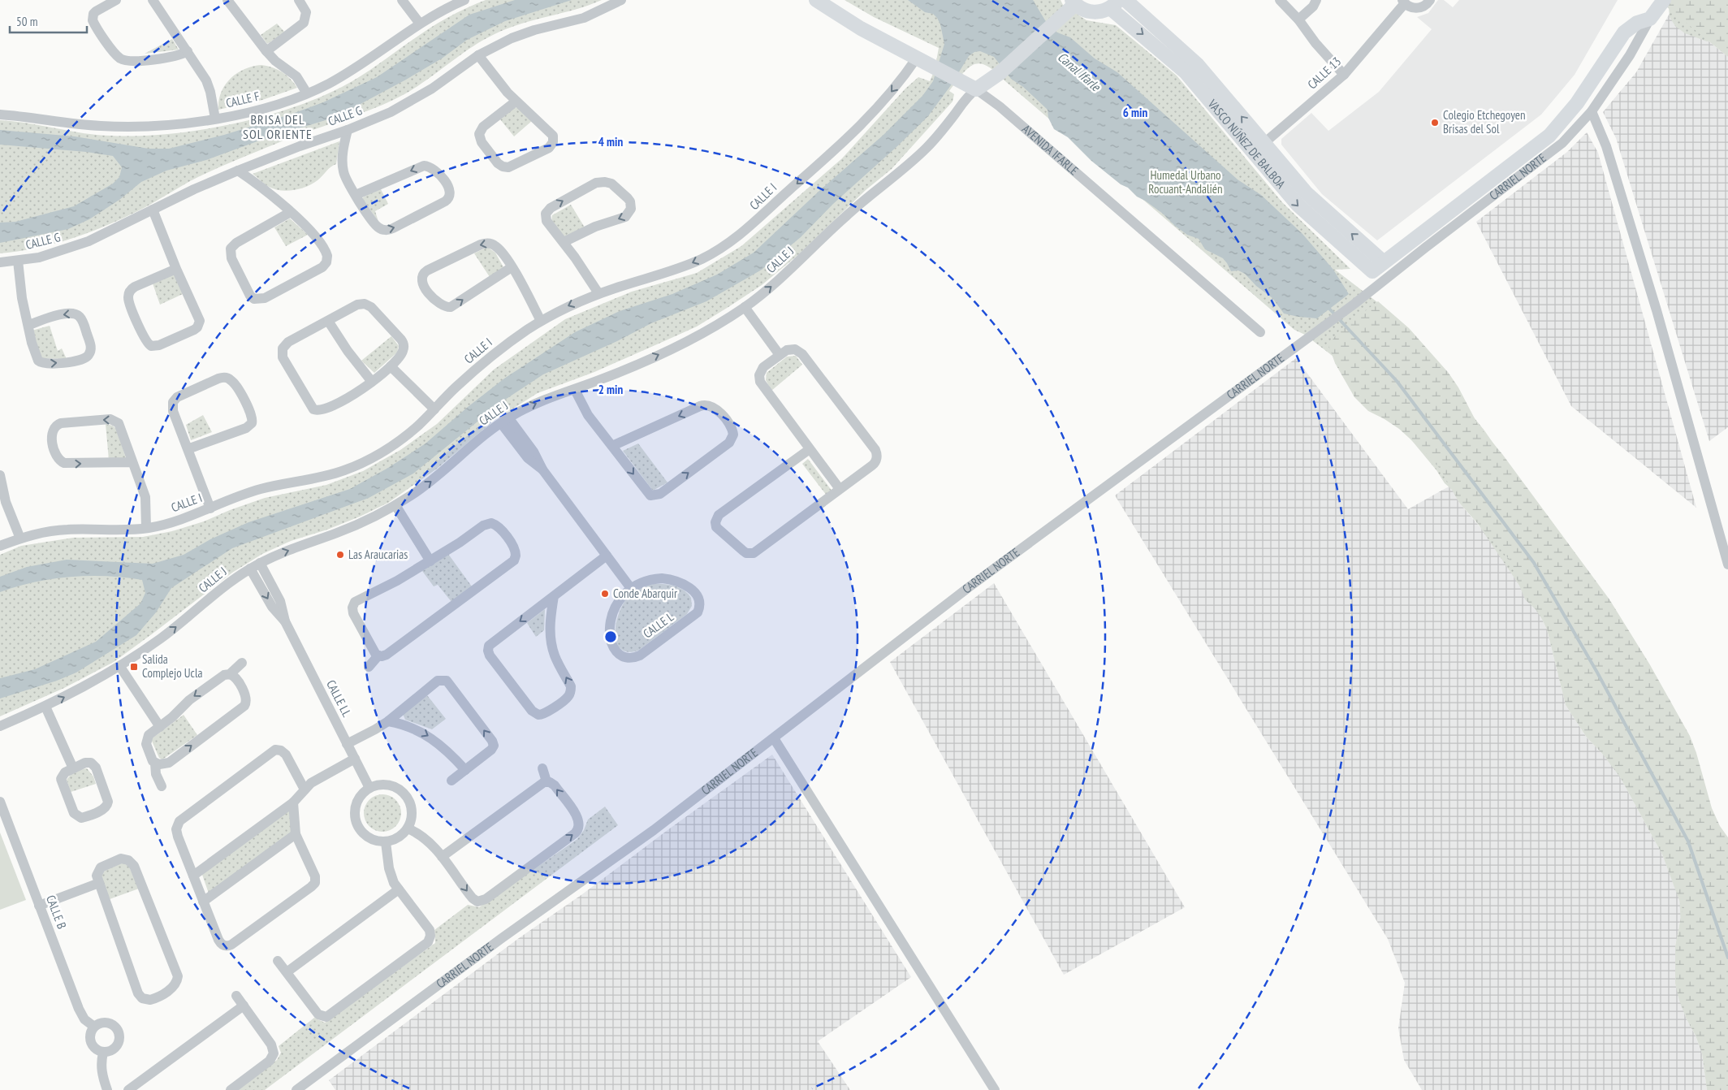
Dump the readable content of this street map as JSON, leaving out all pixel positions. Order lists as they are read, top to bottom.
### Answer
{
  "streets": {
    "street": [
      "CALLE 13",
      "CALLE F",
      "CALLE G",
      "VASCO NÚÑEZ DE BALBOA",
      "AVENIDA IFARLE",
      "CARRIEL NORTE",
      "CALLE I",
      "CALLE J",
      "CALLE L",
      "CALLE LL",
      "CALLE B"
    ]
  },
  "crossings": [
    ["CALLE 13", "VASCO NÚÑEZ DE BALBOA"],
    ["VASCO NÚÑEZ DE BALBOA", "CARRIEL NORTE"],
    ["AVENIDA IFARLE", "CALLE I"],
    ["AVENIDA IFARLE", "CALLE J"],
    ["CALLE J", "CALLE LL"]
  ],
  "one_way": ["CALLE I", "CALLE J"],
  "districts": ["BRISA DEL SOL ORIENTE"],
  "water": ["Canal Ifarle"],
  "parks": ["Humedal Urbano Rocuant-Andalién"],
  "places": {
    "other": ["Colegio Etchegoyen Brisas del Sol", "Las Araucarias", "Conde Abarquir"],
    "transit": ["Salida Complejo Ucla"]
  },
  "scale_bar": "50 m",
  "rings": ["6 min", "4 min", "2 min"]
}
